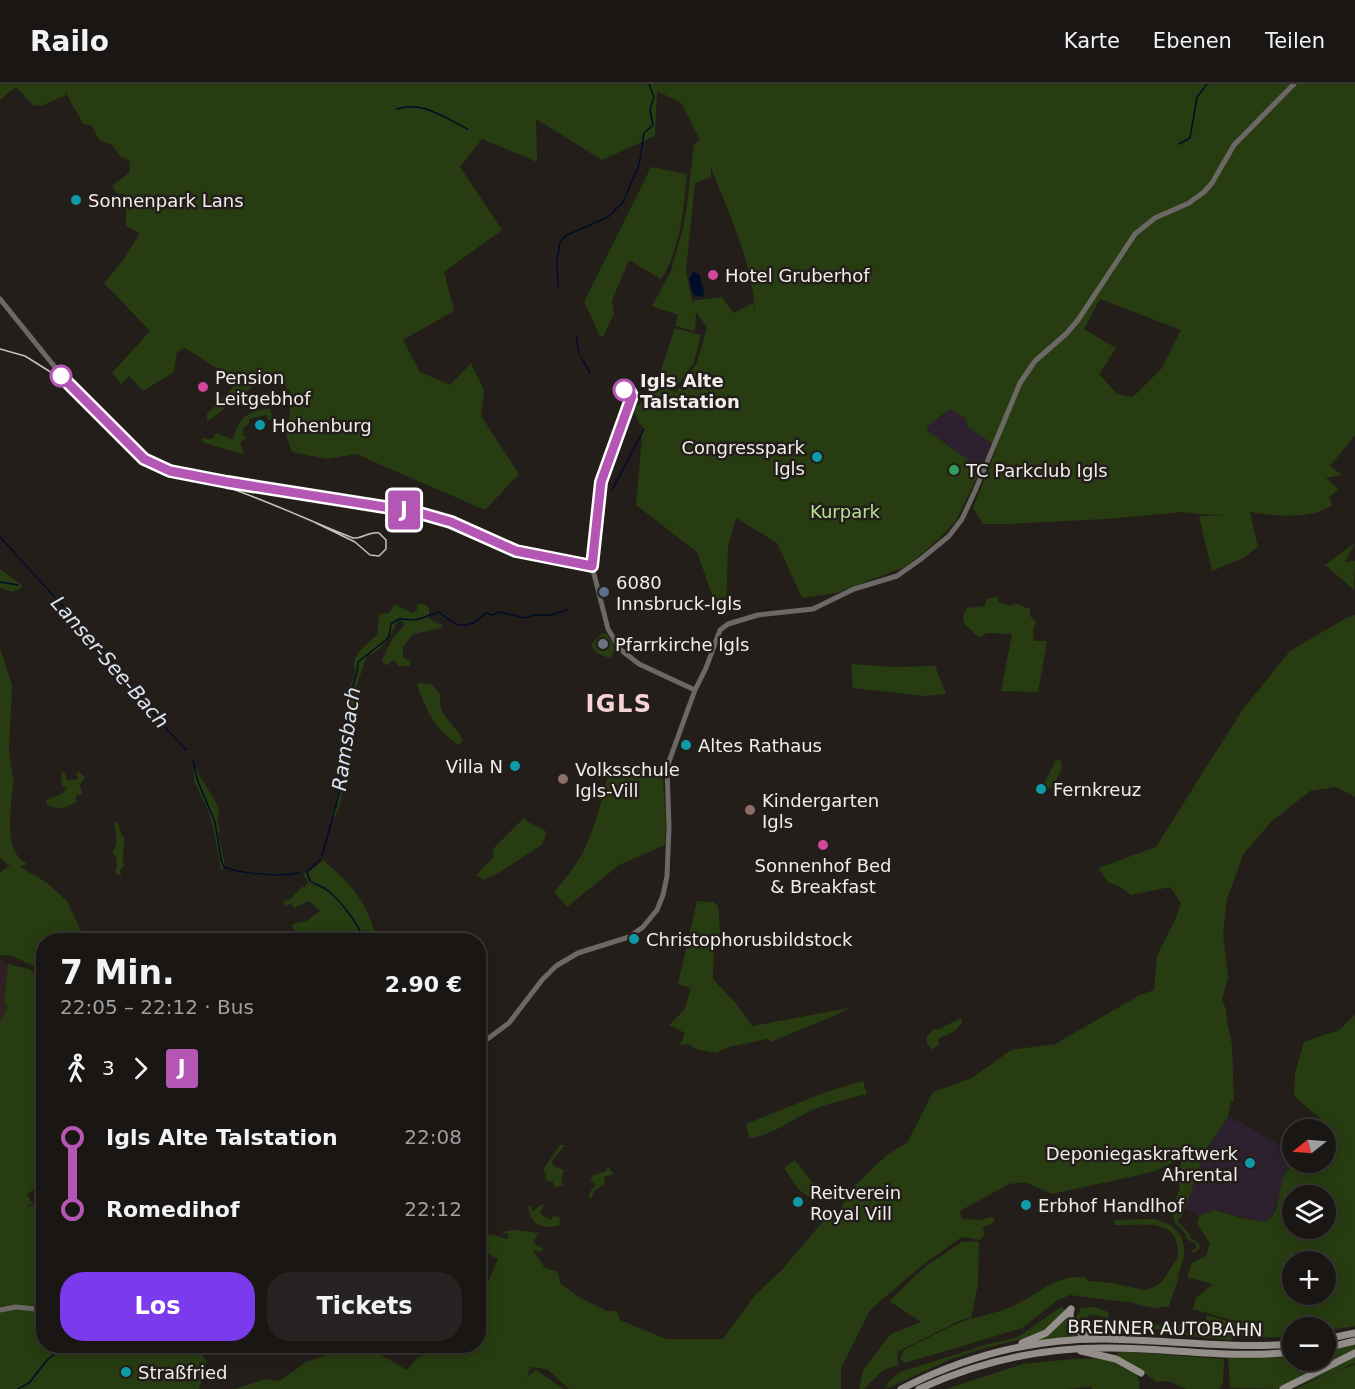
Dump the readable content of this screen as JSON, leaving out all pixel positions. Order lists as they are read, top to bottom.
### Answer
{
  "streets": {
    "highway": ["BRENNER AUTOBAHN"]
  },
  "districts": ["IGLS"],
  "water": ["Lanser-See-Bach", "Ramsbach"],
  "parks": ["Kurpark"],
  "places": [
    "Sonnenpark Lans",
    "Hotel Gruberhof",
    "Pension Leitgebhof",
    "Igls Alte Talstation",
    "Hohenburg",
    "Congresspark Igls",
    "TC Parkclub Igls",
    "6080 Innsbruck-Igls",
    "Pfarrkirche Igls",
    "Altes Rathaus",
    "Villa N",
    "Volksschule Igls-Vill",
    "Fernkreuz",
    "Kindergarten Igls",
    "Sonnenhof Bed & Breakfast",
    "Christophorusbildstock",
    "Deponiegaskraftwerk Ahrental",
    "Reitverein Royal Vill",
    "Erbhof Handlhof",
    "Straßfried"
  ],
  "lines": ["bus line J"],
  "north": "left",
  "page": {
    "header": "Railo",
    "nav": ["Karte", "Ebenen", "Teilen"],
    "on_map": "J",
    "heading": ["7 Min.", "22:05 – 22:12 · Bus", "2.90 €"],
    "legs": ["3", "J"],
    "list": [
      {
        "name": "Igls Alte Talstation",
        "value": "22:08"
      },
      {
        "name": "Romedihof",
        "value": "22:12"
      }
    ],
    "map_buttons": ["+", "−"],
    "buttons": ["Los", "Tickets"]
  }
}
